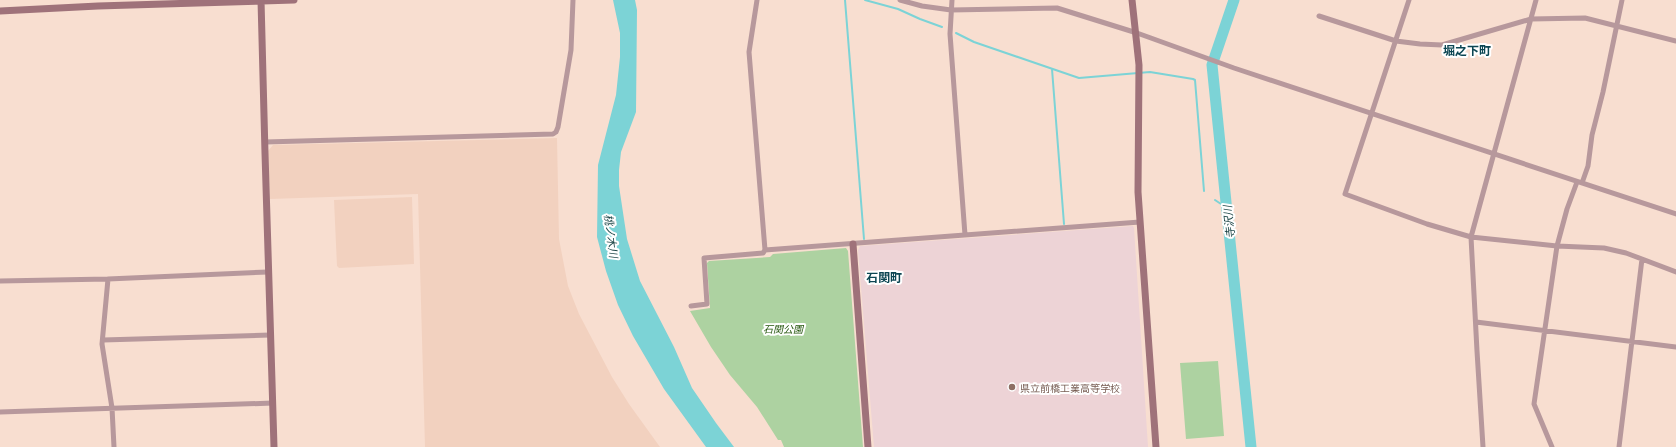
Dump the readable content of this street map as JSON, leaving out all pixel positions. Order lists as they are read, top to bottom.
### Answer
{
  "districts": ["堀之下町", "石関町"],
  "water": ["寺沢川", "桃ノ木川"],
  "parks": ["石関公園"],
  "places": ["県立前橋工業高等学校"]
}
